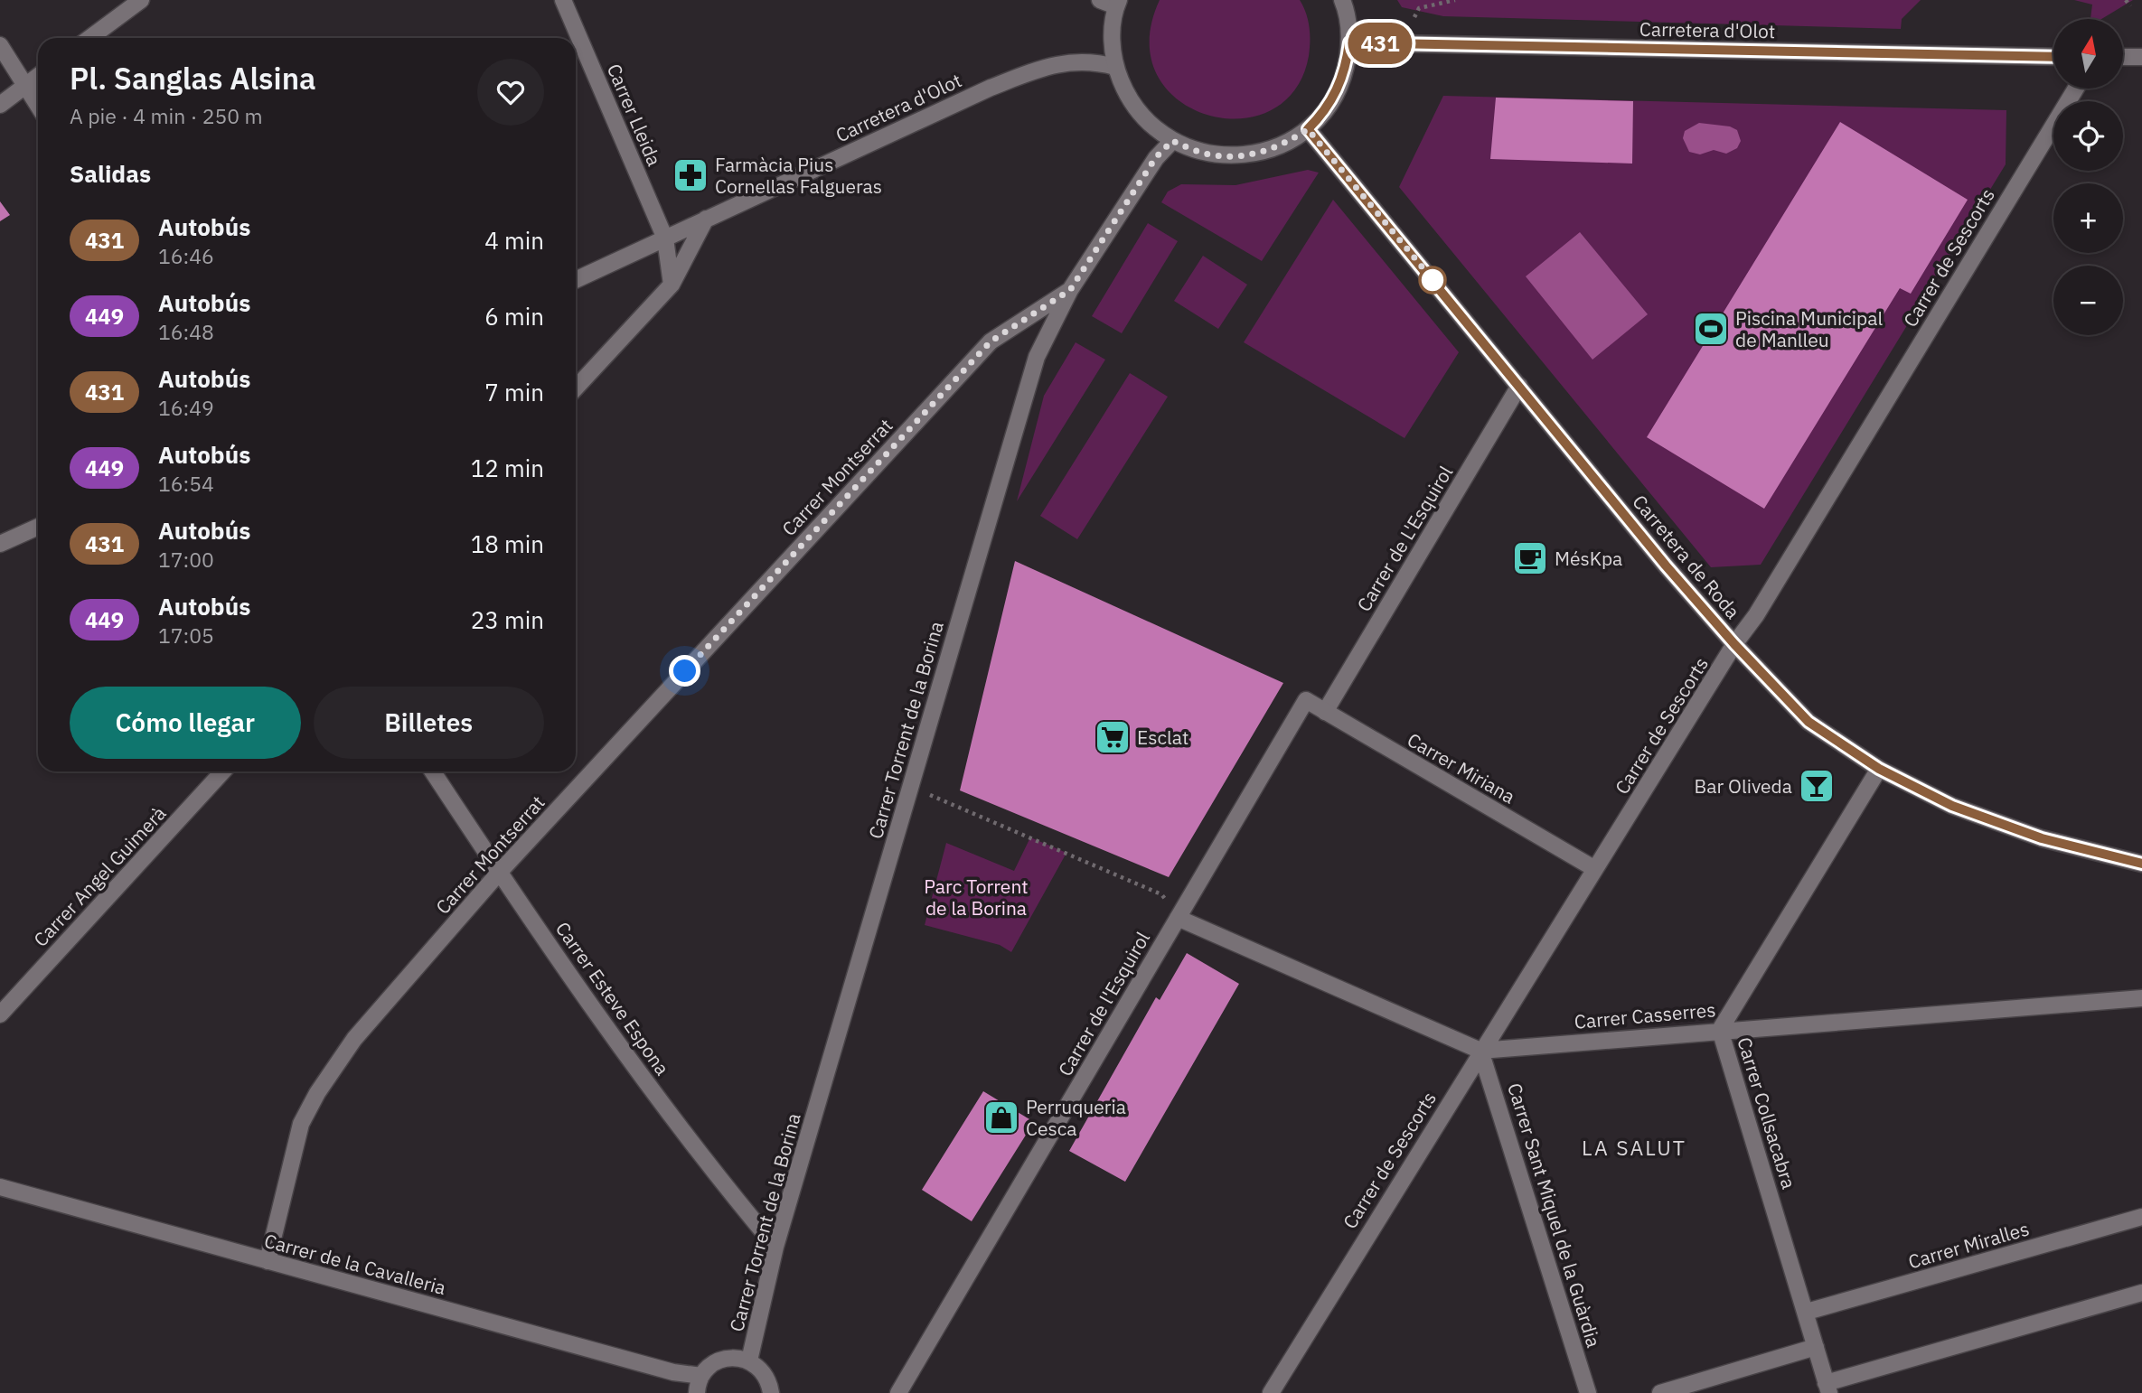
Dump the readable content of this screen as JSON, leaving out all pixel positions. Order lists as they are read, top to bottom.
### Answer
{
  "streets": {
    "street": [
      "Carretera d'Olot",
      "Carrer Lleida",
      "Carrer de Sescorts",
      "Carrer Montserrat",
      "Carrer de L'Esquirol",
      "Carretera de Roda",
      "Carrer Torrent de la Borina",
      "Carrer Miriana",
      "Carrer Angel Guimerà",
      "Carrer Esteve Espona",
      "Carrer de l'Esquirol",
      "Carrer Casserres",
      "Carrer Collsacabra",
      "Carrer Sant Miquel de la Guàrdia",
      "Carrer Miralles",
      "Carrer de la Cavalleria"
    ]
  },
  "crossings": [
    ["Carretera d'Olot", "Carrer Lleida"],
    ["Carrer de Sescorts", "Carretera de Roda"],
    ["Carrer de Sescorts", "Carrer Miriana"],
    ["Carrer de Sescorts", "Carrer Casserres"],
    ["Carrer de Sescorts", "Carrer Sant Miquel de la Guàrdia"],
    ["Carrer Montserrat", "Carrer Torrent de la Borina"],
    ["Carrer Montserrat", "Carrer Esteve Espona"],
    ["Carrer Montserrat", "Carrer de la Cavalleria"],
    ["Carrer de L'Esquirol", "Carretera de Roda"],
    ["Carrer de L'Esquirol", "Carrer Miriana"],
    ["Carretera de Roda", "Carrer Collsacabra"],
    ["Carrer Torrent de la Borina", "Carrer Esteve Espona"],
    ["Carrer Miriana", "Carrer de l'Esquirol"],
    ["Carrer de l'Esquirol", "Carrer Casserres"],
    ["Carrer Casserres", "Carrer Collsacabra"],
    ["Carrer Casserres", "Carrer Sant Miquel de la Guàrdia"],
    ["Carrer Collsacabra", "Carrer Miralles"]
  ],
  "districts": ["LA SALUT"],
  "parks": ["Parc Torrent de la Borina"],
  "places": {
    "pharmacy": ["Farmàcia Pius Cornellas Falgueras"],
    "sports": ["Piscina Municipal de Manlleu"],
    "cafe": ["MésKpa"],
    "supermarket": ["Esclat"],
    "bar": ["Bar Oliveda"],
    "shop": ["Perruqueria Cesca"]
  },
  "lines": ["bus line 431"],
  "north": "top",
  "page": {
    "on_map": "431",
    "map_buttons": ["+", "−"],
    "heading": [
      ["Pl. Sanglas Alsina", "A pie · 4 min · 250 m"],
      "Salidas"
    ],
    "list": [
      {
        "mark": "431",
        "name": "Autobús",
        "note": "16:46",
        "value": "4 min"
      },
      {
        "mark": "449",
        "name": "Autobús",
        "note": "16:48",
        "value": "6 min"
      },
      {
        "mark": "431",
        "name": "Autobús",
        "note": "16:49",
        "value": "7 min"
      },
      {
        "mark": "449",
        "name": "Autobús",
        "note": "16:54",
        "value": "12 min"
      },
      {
        "mark": "431",
        "name": "Autobús",
        "note": "17:00",
        "value": "18 min"
      },
      {
        "mark": "449",
        "name": "Autobús",
        "note": "17:05",
        "value": "23 min"
      }
    ],
    "buttons": ["Cómo llegar", "Billetes"]
  }
}
